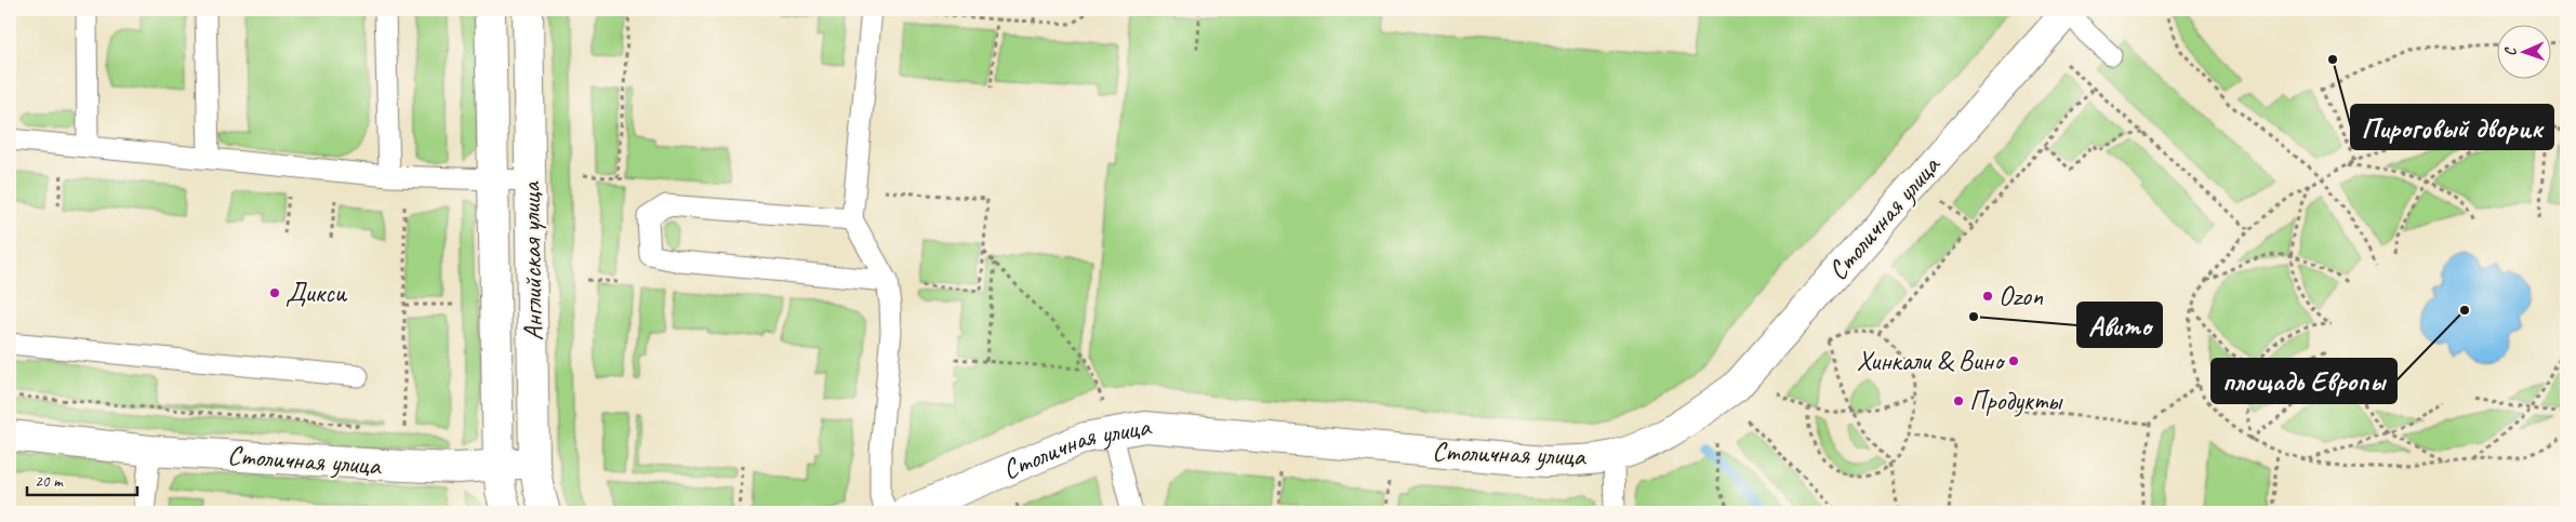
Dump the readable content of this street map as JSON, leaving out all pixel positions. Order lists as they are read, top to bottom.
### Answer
{
  "streets": {
    "street": ["Столичная улица", "Английская улица"]
  },
  "crossings": [
    ["Столичная улица", "Английская улица"]
  ],
  "places": [
    "Пироговый дворик",
    "Дикси",
    "Ozon",
    "площадь Европы",
    "Авито",
    "Хинкали & Вино",
    "Продукты"
  ],
  "scale_bar": "20 m",
  "north": "left"
}
